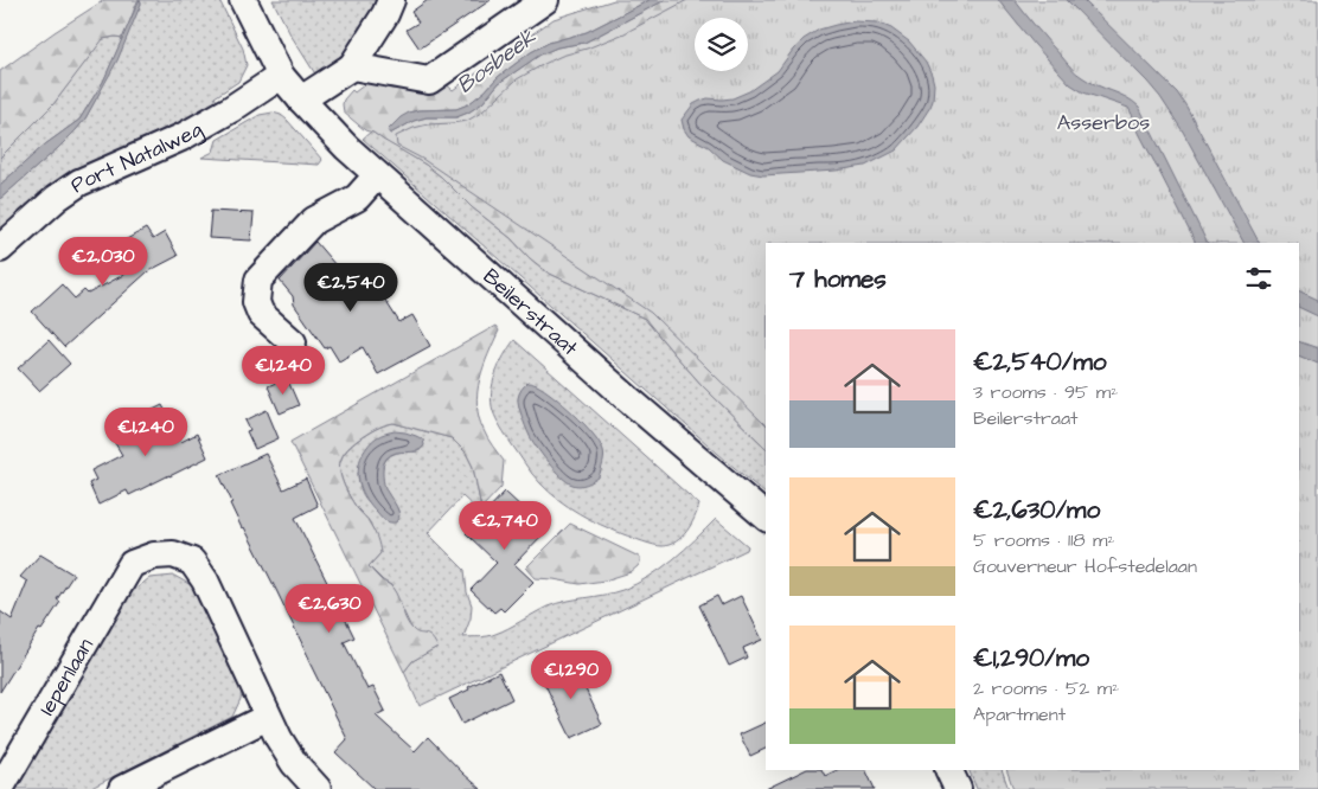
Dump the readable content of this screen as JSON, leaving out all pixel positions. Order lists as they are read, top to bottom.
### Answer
{
  "streets": {
    "street": ["Port Natalweg", "Beilerstraat", "Iepenlaan"]
  },
  "crossings": [
    ["Port Natalweg", "Beilerstraat"]
  ],
  "water": ["Bosbeek"],
  "parks": ["Asserbos"],
  "page": {
    "price": [
      "€2,030",
      "€2,540",
      "€1,240",
      "€1,240",
      "€2,740",
      "€2,630",
      "€1,290"
    ],
    "heading": "7 homes",
    "list": [
      {
        "name": "€2,540/mo",
        "note": "3 rooms · 95 m² · Beilerstraat"
      },
      {
        "name": "€2,630/mo",
        "note": "5 rooms · 118 m² · Gouverneur Hofstedelaan"
      },
      {
        "name": "€1,290/mo",
        "note": "2 rooms · 52 m² · Apartment"
      }
    ]
  }
}
